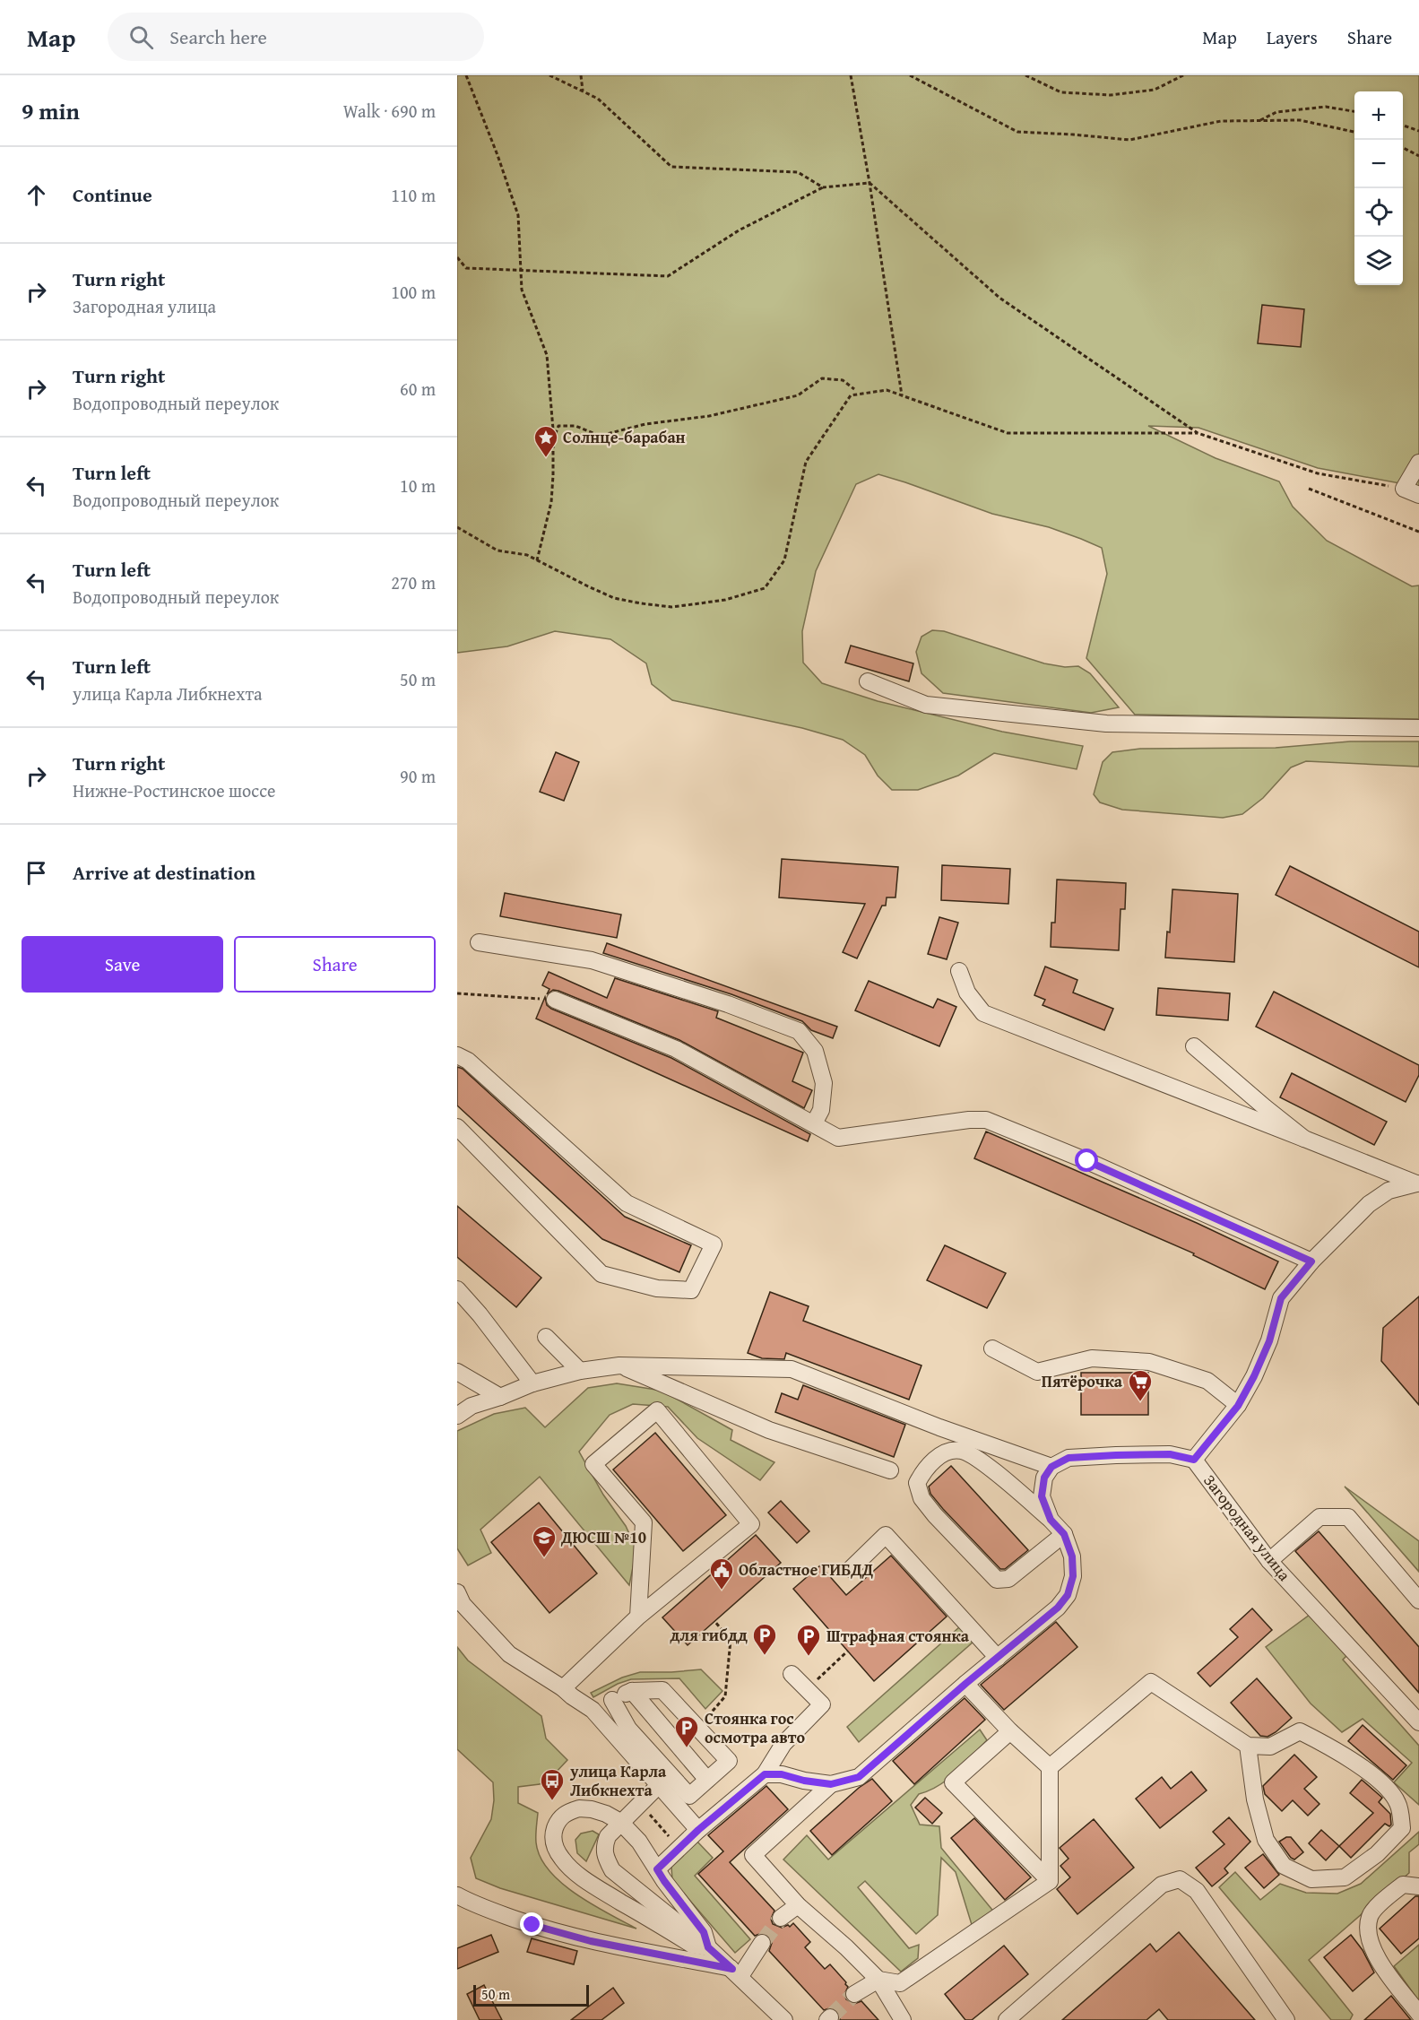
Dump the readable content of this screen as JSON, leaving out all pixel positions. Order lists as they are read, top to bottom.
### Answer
{
  "streets": {
    "street": ["Загородная улица"]
  },
  "places": {
    "place": ["Солнце-барабан"],
    "supermarket": ["Пятёрочка"],
    "school or university": ["ДЮСШ №10"],
    "public building": ["Областное ГИБДД"],
    "parking": ["для гибдд", "Штрафная стоянка", "Стоянка гос осмотра авто"],
    "bus stop": ["улица Карла Либкнехта"]
  },
  "scale_bar": "50 m",
  "page": {
    "header": "Map",
    "search": "Search here",
    "nav": ["Map", "Layers", "Share"],
    "heading": ["9 min", "Walk · 690 m"],
    "map_buttons": ["+", "−"],
    "list": [
      ["Continue", "110 m"],
      ["Turn right", "Загородная улица", "100 m"],
      ["Turn right", "Водопроводный переулок", "60 m"],
      ["Turn left", "Водопроводный переулок", "10 m"],
      ["Turn left", "Водопроводный переулок", "270 m"],
      ["Turn left", "улица Карла Либкнехта", "50 m"],
      ["Turn right", "Нижне-Ростинское шоссе", "90 m"],
      "Arrive at destination"
    ],
    "buttons": ["Save", "Share"],
    "scale": "50 m"
  }
}
